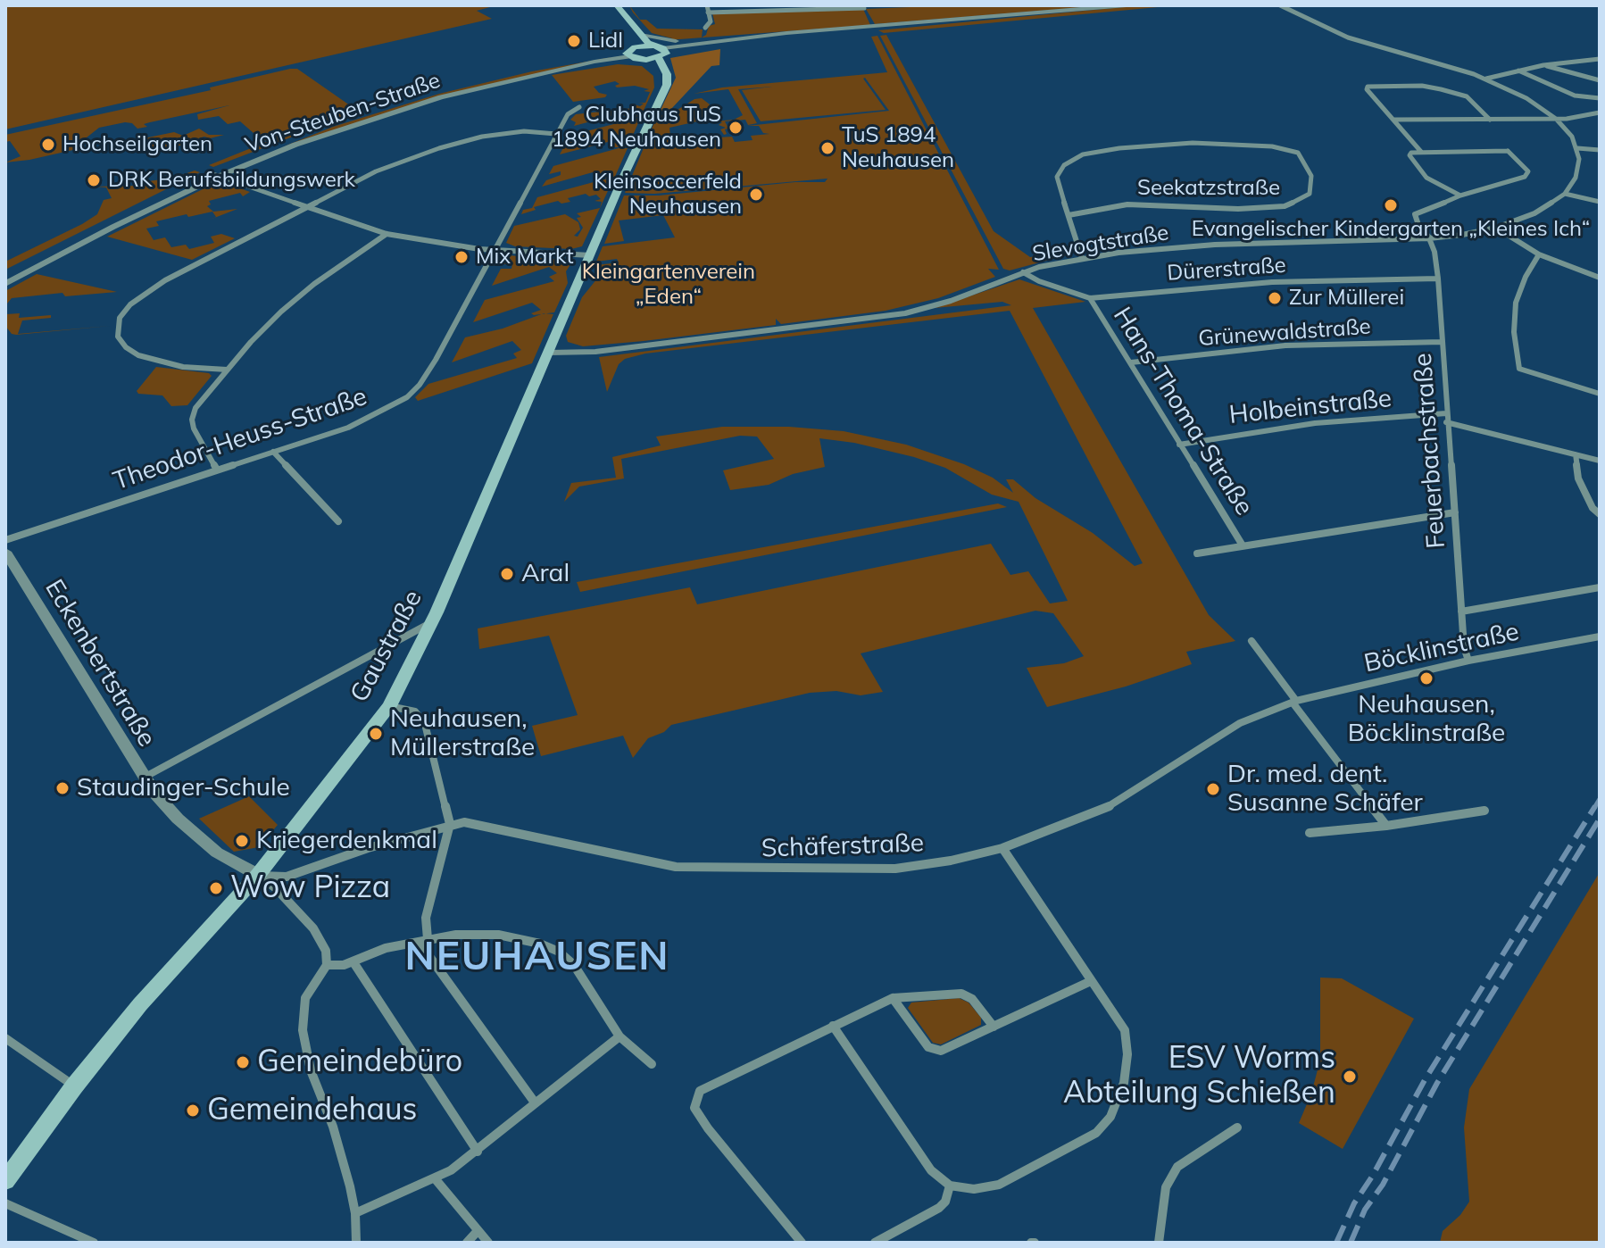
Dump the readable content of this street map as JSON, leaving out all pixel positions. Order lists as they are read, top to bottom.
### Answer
{
  "streets": {
    "main road": ["Von-Steuben-Straße", "Gaustraße"],
    "street": [
      "Seekatzstraße",
      "Slevogtstraße",
      "Dürerstraße",
      "Grünewaldstraße",
      "Holbeinstraße",
      "Hans-Thoma-Straße",
      "Theodor-Heuss-Straße",
      "Feuerbachstraße",
      "Böcklinstraße",
      "Eckenbertstraße",
      "Schäferstraße"
    ]
  },
  "crossings": [
    ["Von-Steuben-Straße", "Gaustraße"],
    ["Seekatzstraße", "Slevogtstraße"],
    ["Slevogtstraße", "Dürerstraße"],
    ["Slevogtstraße", "Feuerbachstraße"],
    ["Slevogtstraße", "Gaustraße"],
    ["Dürerstraße", "Hans-Thoma-Straße"],
    ["Dürerstraße", "Feuerbachstraße"],
    ["Grünewaldstraße", "Hans-Thoma-Straße"],
    ["Grünewaldstraße", "Feuerbachstraße"],
    ["Holbeinstraße", "Hans-Thoma-Straße"],
    ["Holbeinstraße", "Feuerbachstraße"],
    ["Feuerbachstraße", "Böcklinstraße"],
    ["Gaustraße", "Eckenbertstraße"],
    ["Gaustraße", "Schäferstraße"],
    ["Böcklinstraße", "Schäferstraße"],
    ["Eckenbertstraße", "Schäferstraße"]
  ],
  "districts": ["NEUHAUSEN"],
  "parks": ["Kleingartenverein „Eden“"],
  "places": [
    "Lidl",
    "Clubhaus TuS 1894 Neuhausen",
    "Hochseilgarten",
    "TuS 1894 Neuhausen",
    "DRK Berufsbildungswerk",
    "Kleinsoccerfeld Neuhausen",
    "Evangelischer Kindergarten „Kleines Ich“",
    "Mix Markt",
    "Zur Müllerei",
    "Aral",
    "Neuhausen, Böcklinstraße",
    "Neuhausen, Müllerstraße",
    "Staudinger-Schule",
    "Dr. med. dent. Susanne Schäfer",
    "Kriegerdenkmal",
    "Wow Pizza",
    "Gemeindebüro",
    "ESV Worms Abteilung Schießen",
    "Gemeindehaus"
  ]
}
